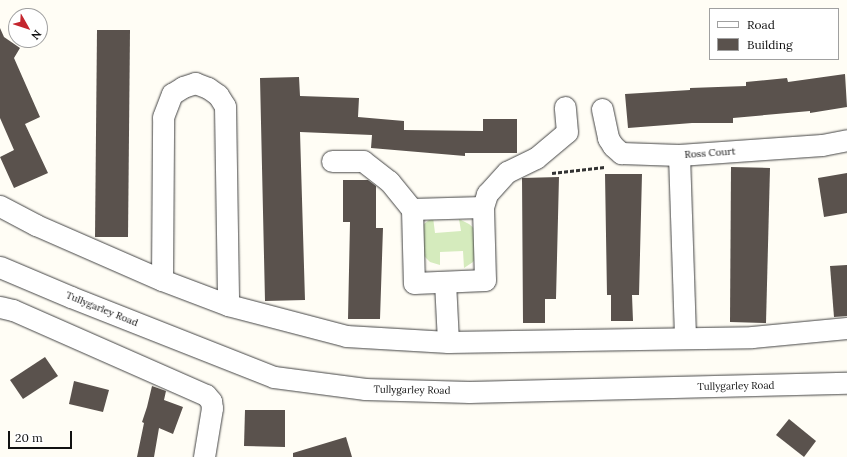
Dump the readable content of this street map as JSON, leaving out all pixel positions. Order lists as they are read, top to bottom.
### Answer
{
  "streets": {
    "street": ["Ross Court", "Tullygarley Road"]
  },
  "legend": ["Road", "Building"],
  "scale_bar": "20 m",
  "north": "bottom right"
}
